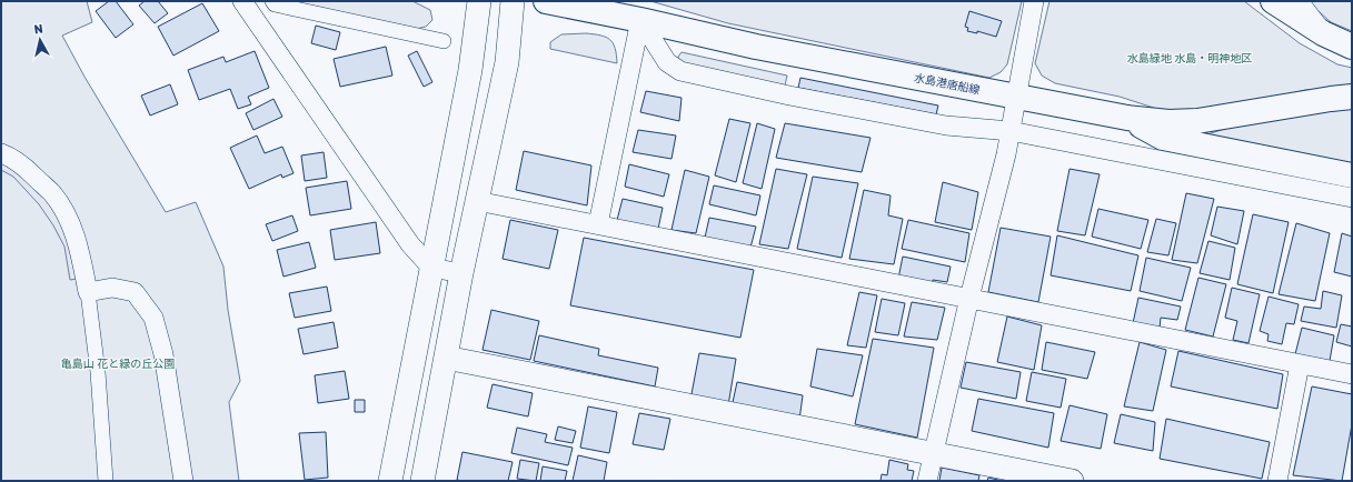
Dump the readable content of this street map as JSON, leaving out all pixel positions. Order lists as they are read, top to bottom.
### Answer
{
  "streets": {
    "main road": ["水島港唐船線"]
  },
  "parks": ["水島緑地 水島・明神地区", "亀島山 花と緑の丘公園"],
  "north": "top"
}
